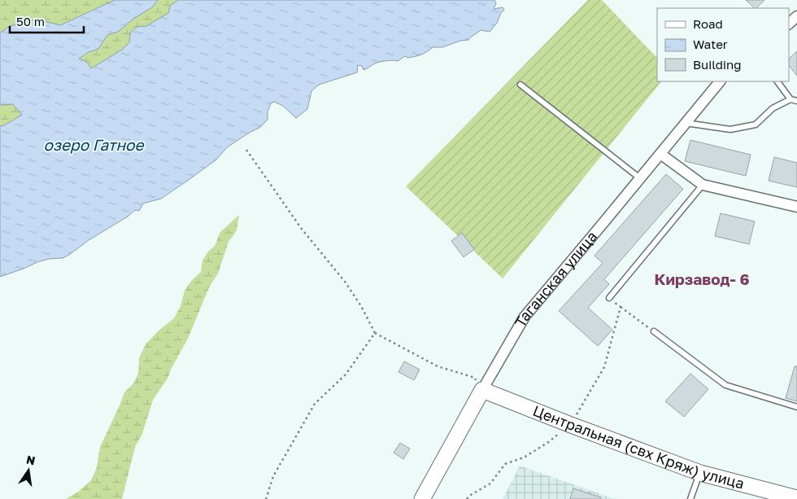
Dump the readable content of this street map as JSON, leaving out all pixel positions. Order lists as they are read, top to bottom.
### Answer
{
  "streets": {
    "main road": ["Таганская улица", "Центральная (свх Кряж) улица"]
  },
  "crossings": [
    ["Таганская улица", "Центральная (свх Кряж) улица"]
  ],
  "districts": ["Кирзавод- 6"],
  "water": ["озеро Гатное"],
  "legend": ["Road", "Water", "Building"],
  "scale_bar": "50 m",
  "north": "top"
}
